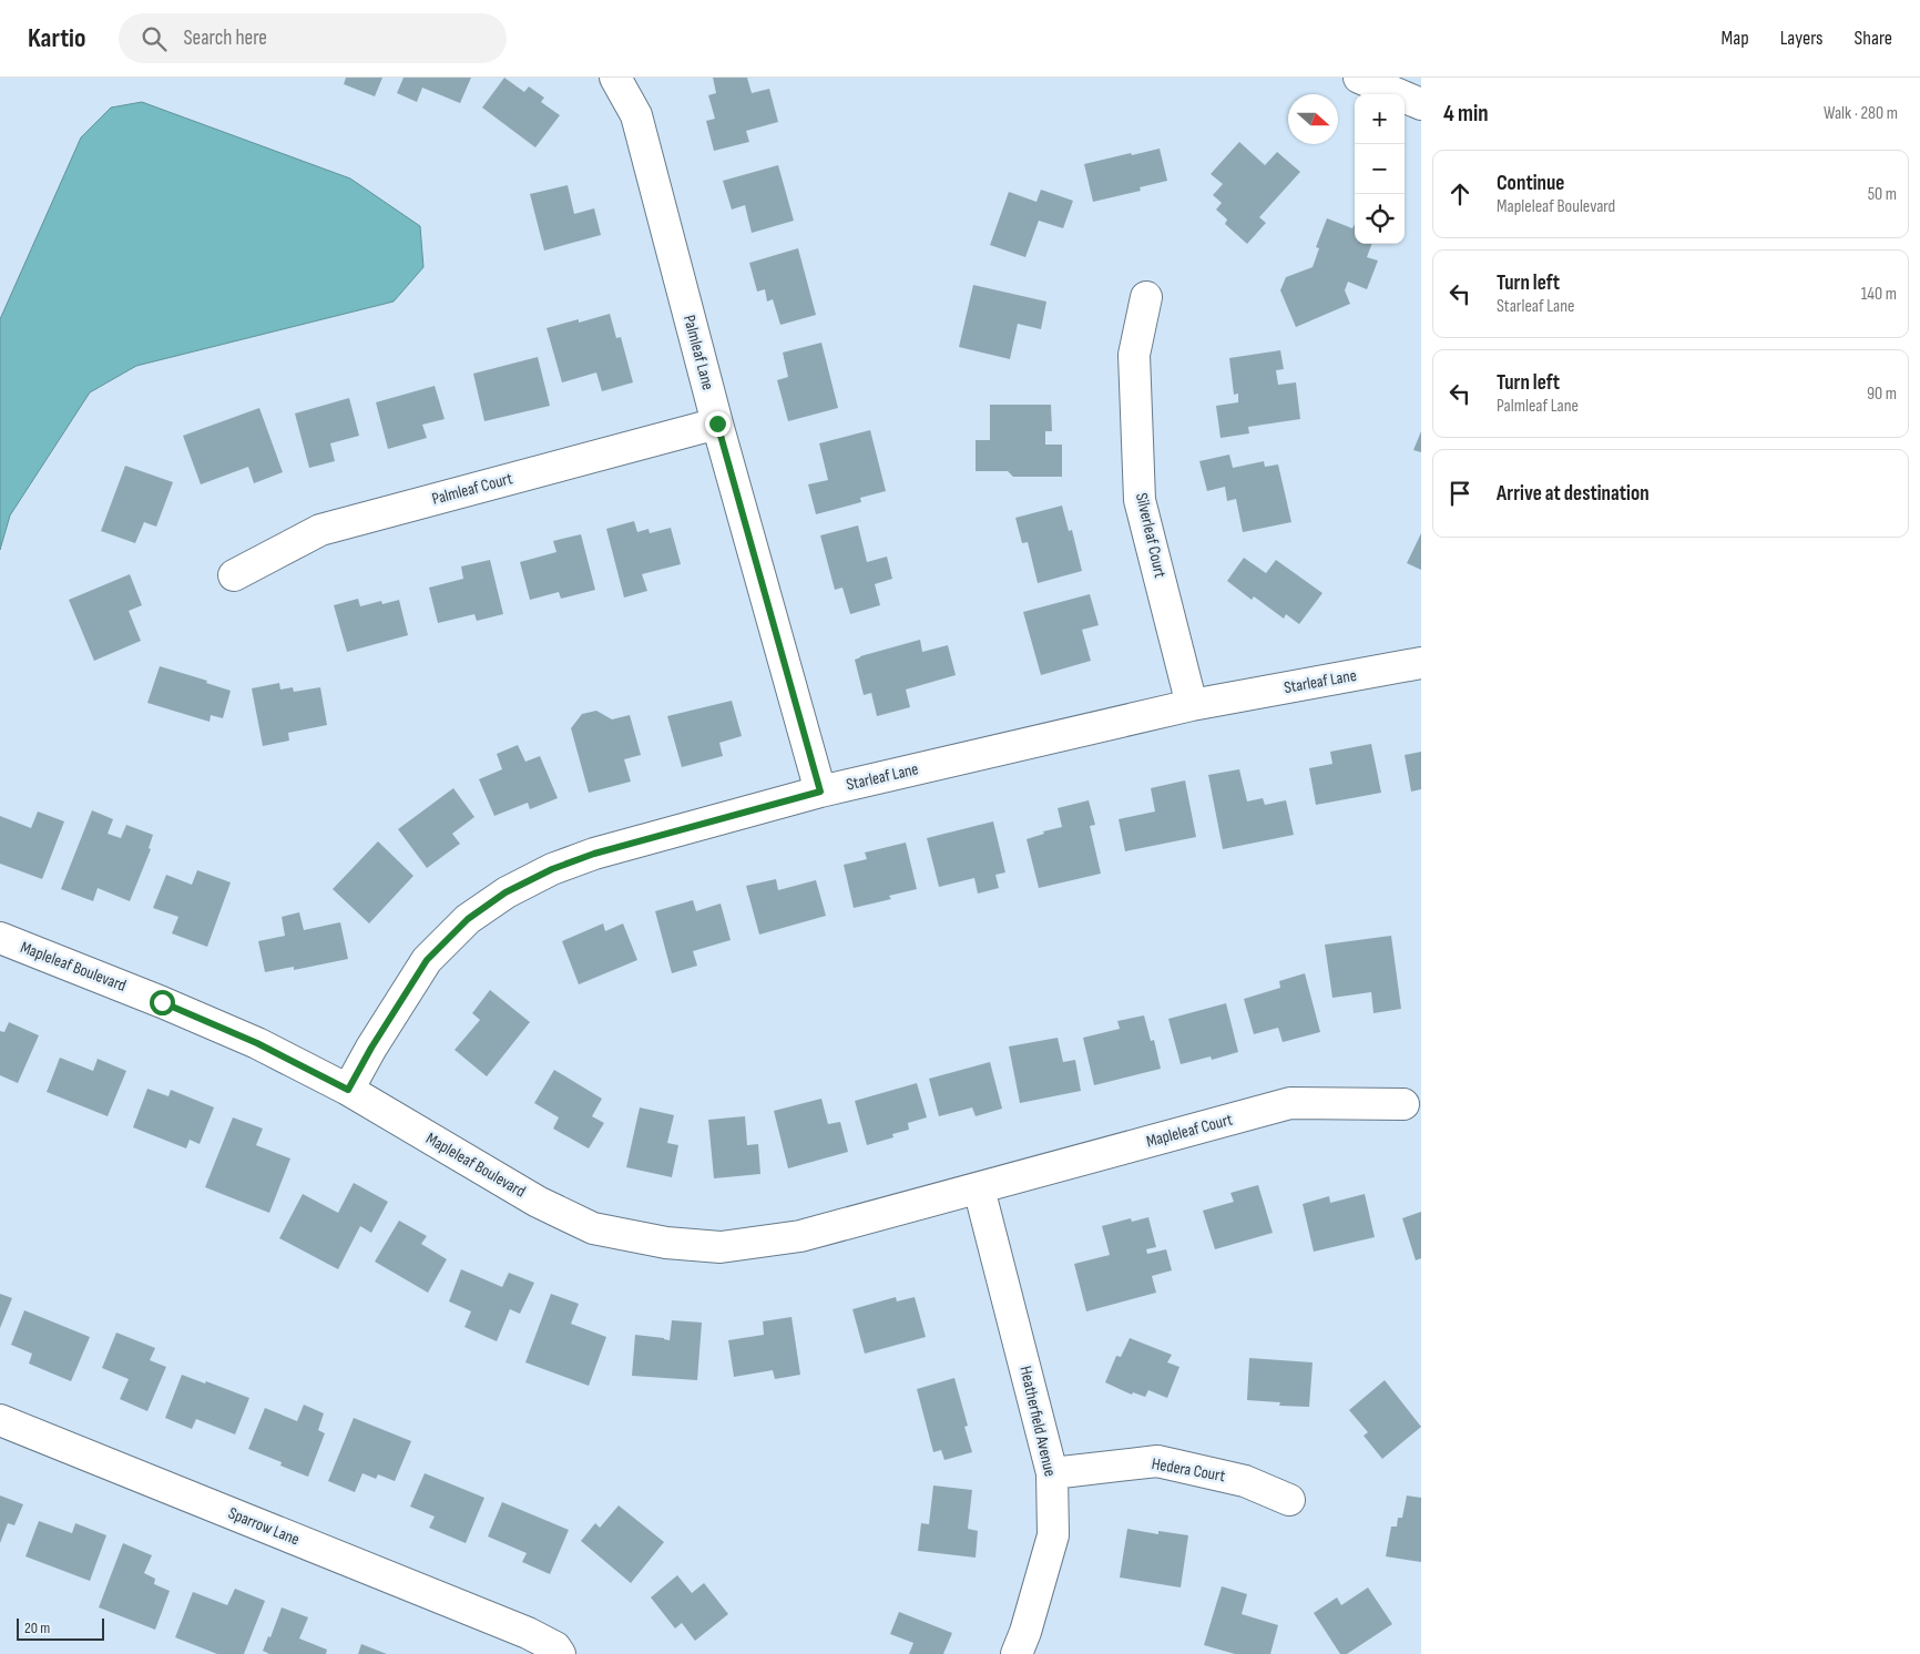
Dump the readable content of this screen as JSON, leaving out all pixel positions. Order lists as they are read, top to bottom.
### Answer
{
  "streets": {
    "street": [
      "Palmleaf Lane",
      "Palmleaf Court",
      "Silverleaf Court",
      "Starleaf Lane",
      "Mapleleaf Boulevard",
      "Mapleleaf Court",
      "Heatherfield Avenue",
      "Hedera Court",
      "Sparrow Lane"
    ]
  },
  "crossings": [
    ["Palmleaf Lane", "Palmleaf Court"],
    ["Palmleaf Lane", "Starleaf Lane"],
    ["Silverleaf Court", "Starleaf Lane"],
    ["Starleaf Lane", "Mapleleaf Boulevard"],
    ["Mapleleaf Boulevard", "Mapleleaf Court"],
    ["Mapleleaf Boulevard", "Heatherfield Avenue"],
    ["Mapleleaf Court", "Heatherfield Avenue"],
    ["Heatherfield Avenue", "Hedera Court"]
  ],
  "scale_bar": "20 m",
  "north": "right",
  "page": {
    "header": "Kartio",
    "search": "Search here",
    "nav": ["Map", "Layers", "Share"],
    "heading": ["4 min", "Walk · 280 m"],
    "map_buttons": ["+", "−"],
    "list": [
      ["Continue", "Mapleleaf Boulevard", "50 m"],
      ["Turn left", "Starleaf Lane", "140 m"],
      ["Turn left", "Palmleaf Lane", "90 m"],
      "Arrive at destination"
    ],
    "scale": "20 m"
  }
}
